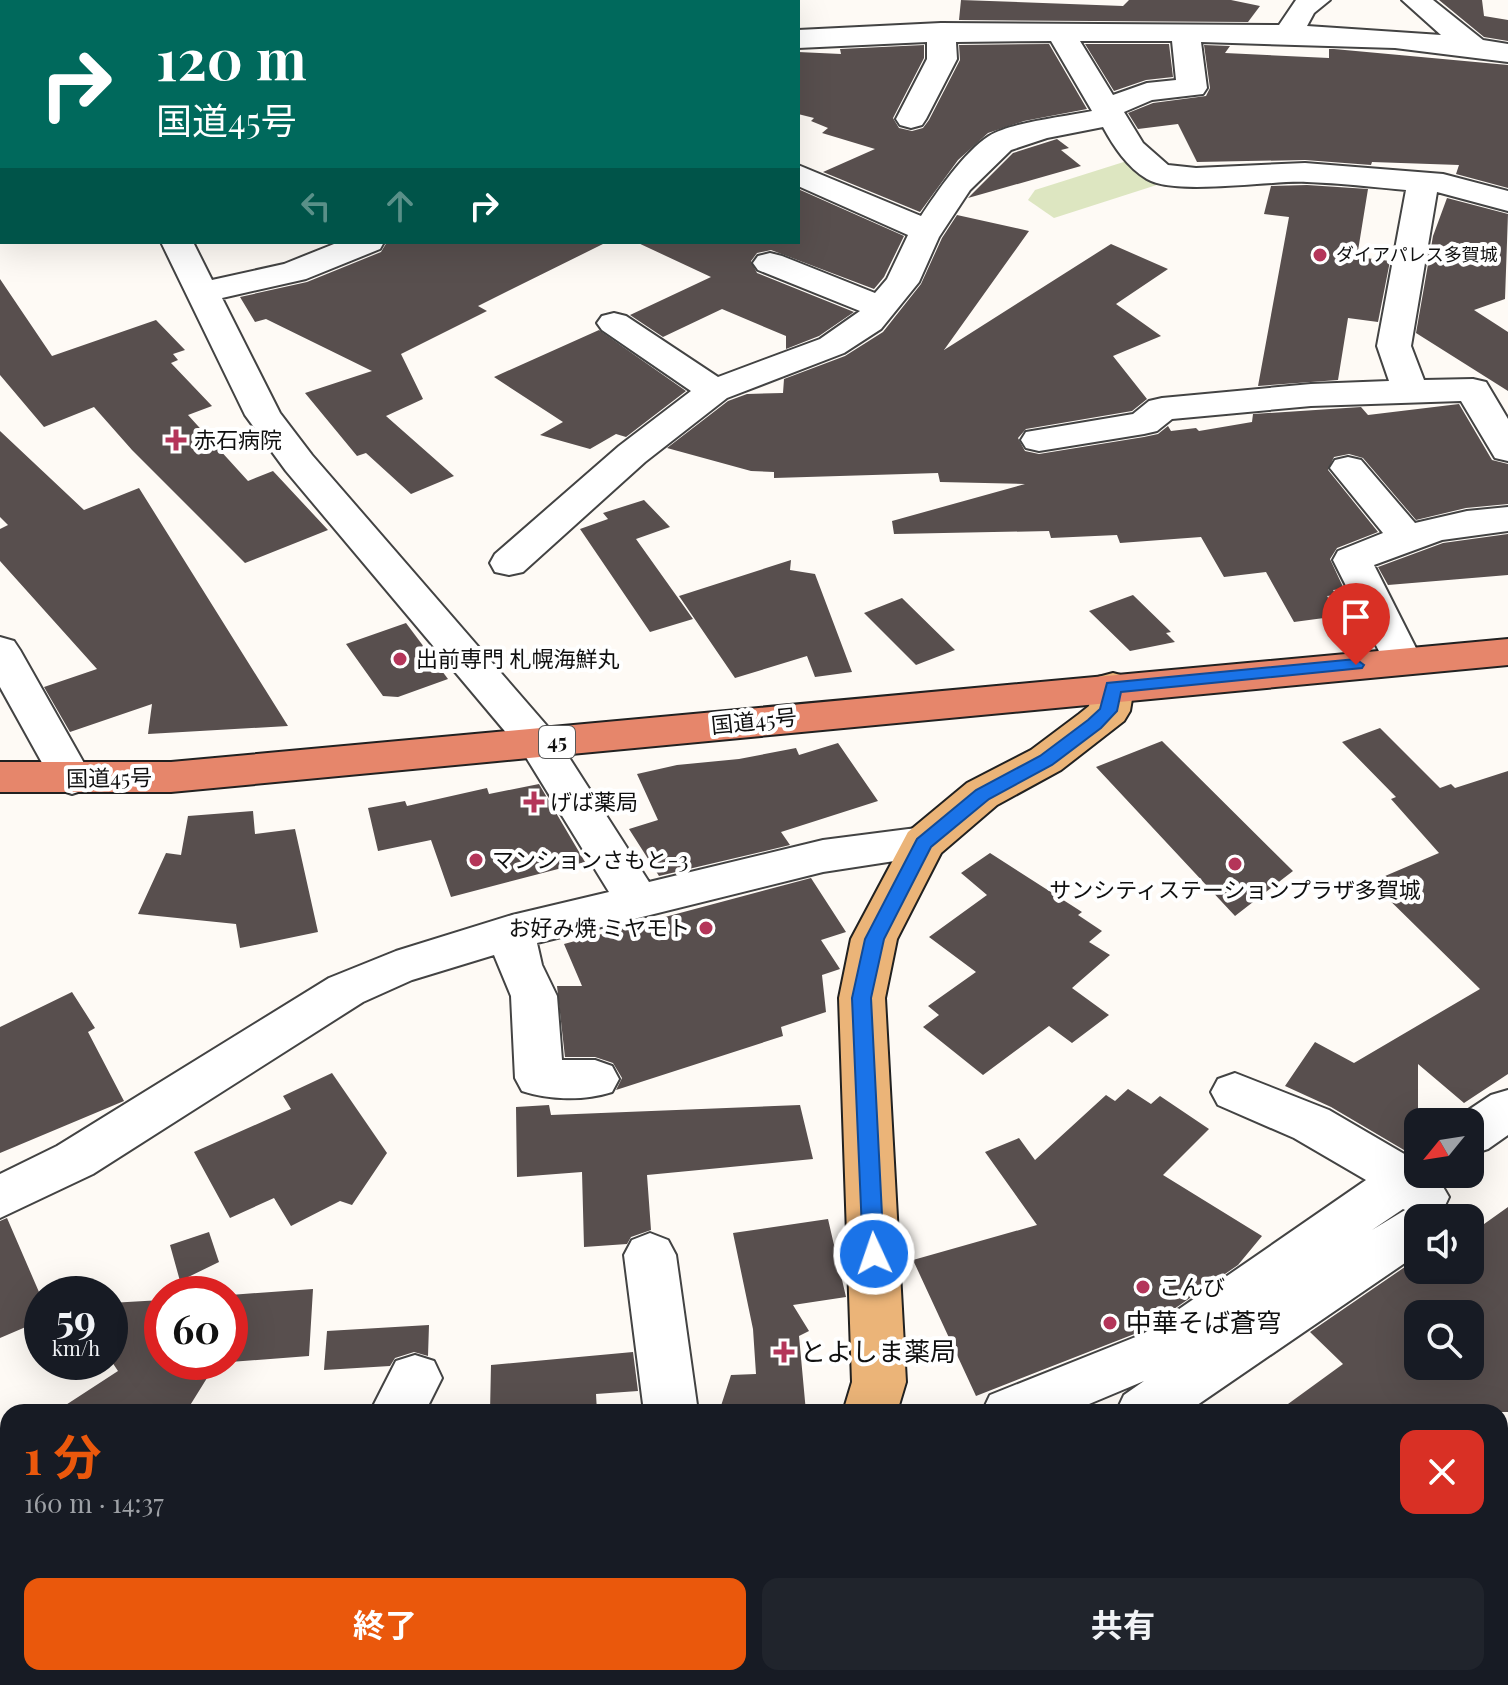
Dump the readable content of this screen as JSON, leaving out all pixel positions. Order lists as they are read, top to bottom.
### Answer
{
  "streets": {
    "highway": ["国道45号", "45"]
  },
  "places": {
    "other": [
      "ダイアパレス多賀城",
      "出前専門 札幌海鮮丸",
      "マンションさもと-3",
      "サンシティステーションプラザ多賀城",
      "お好み焼 ミヤモト",
      "こんび",
      "中華そば蒼穹"
    ],
    "health": ["赤石病院", "げば薬局", "とよしま薬局"]
  },
  "north": "bottom left",
  "page": {
    "turn": ["120 m", "国道45号"],
    "speed": "59 km/h",
    "limit": "60",
    "heading": ["1 分", "160 m · 14:37"],
    "buttons": ["終了", "共有"]
  }
}
